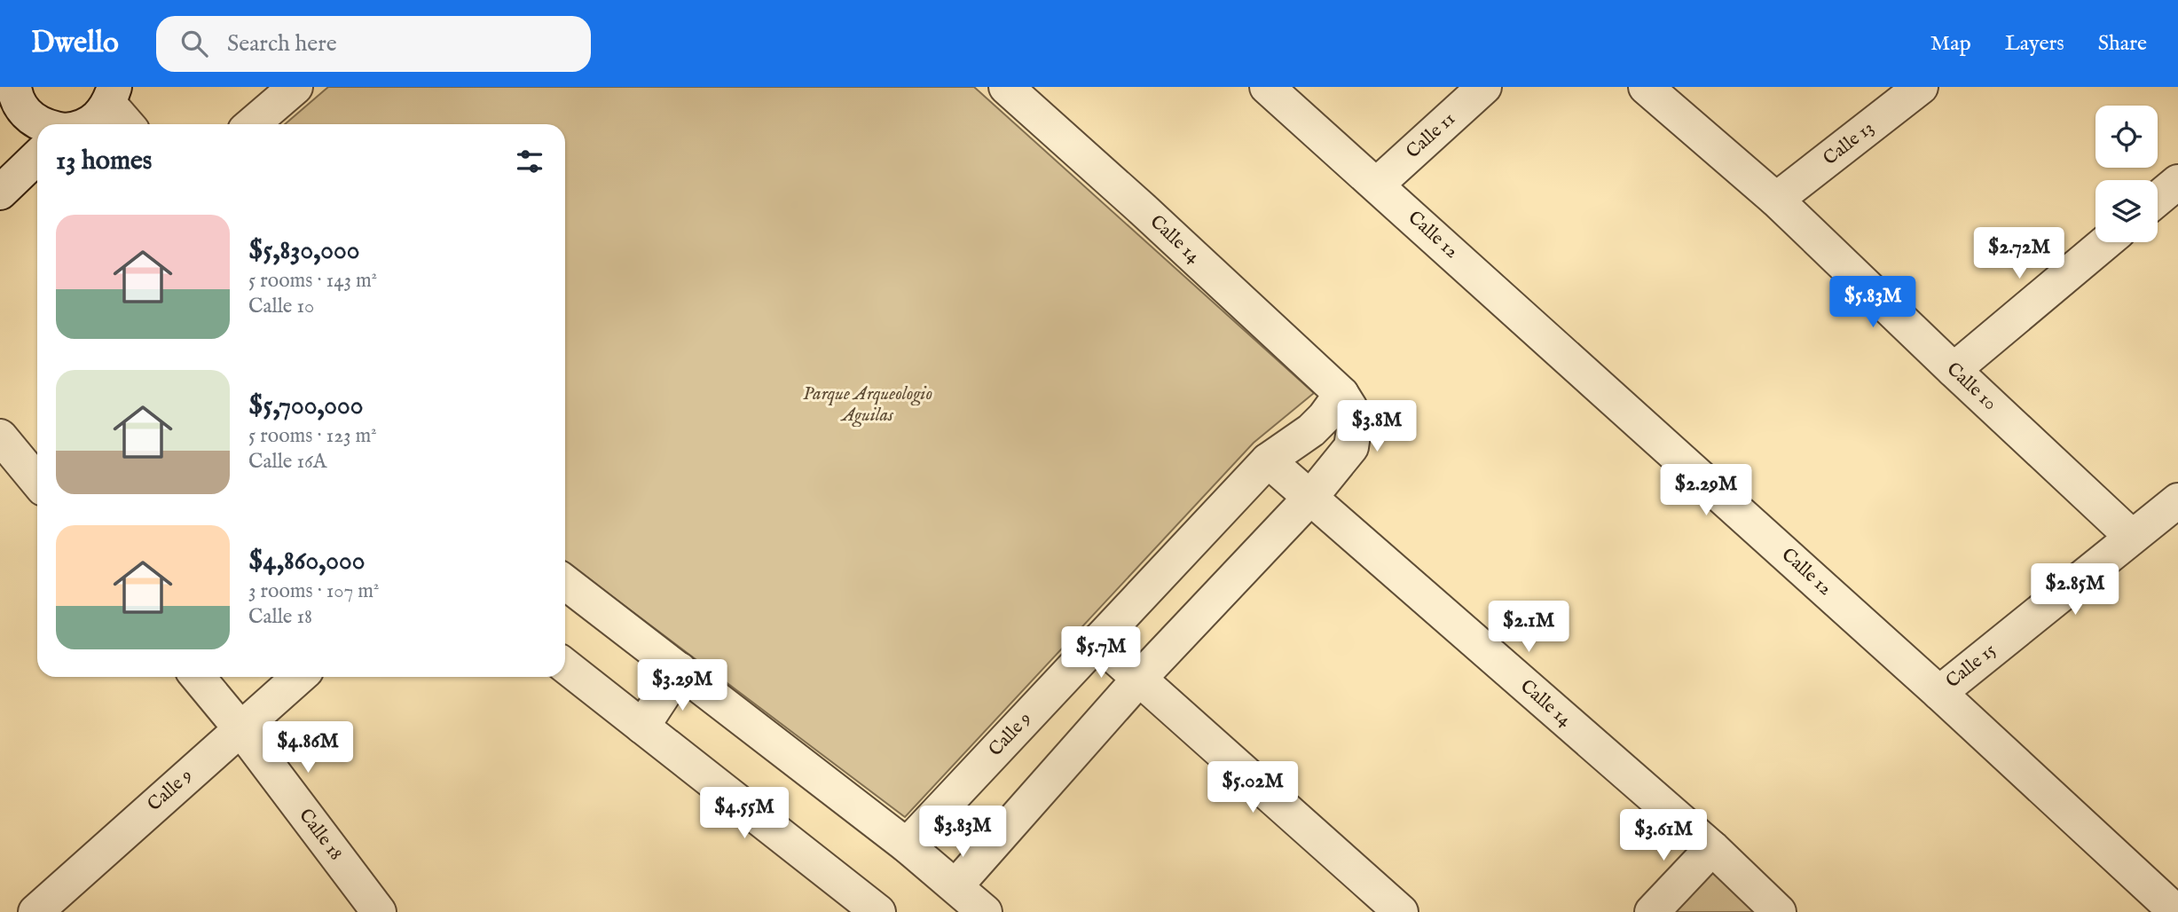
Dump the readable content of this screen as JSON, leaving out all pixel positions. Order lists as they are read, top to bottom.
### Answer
{
  "streets": {
    "street": [
      "Calle 11",
      "Calle 13",
      "Calle 12",
      "Calle 14",
      "Calle 10",
      "Calle 15",
      "Calle 9",
      "Calle 18"
    ]
  },
  "crossings": [
    ["Calle 11", "Calle 12"],
    ["Calle 13", "Calle 10"],
    ["Calle 12", "Calle 15"],
    ["Calle 14", "Calle 9"],
    ["Calle 10", "Calle 15"],
    ["Calle 9", "Calle 18"]
  ],
  "parks": ["Parque Arqueologio Aguilas"],
  "page": {
    "header": "Dwello",
    "search": "Search here",
    "nav": ["Map", "Layers", "Share"],
    "heading": "13 homes",
    "list": [
      {
        "name": "$5,830,000",
        "note": "5 rooms · 143 m² · Calle 10"
      },
      {
        "name": "$5,700,000",
        "note": "5 rooms · 123 m² · Calle 16A"
      },
      {
        "name": "$4,860,000",
        "note": "3 rooms · 107 m² · Calle 18"
      }
    ],
    "price": [
      "$2.72M",
      "$5.83M",
      "$3.8M",
      "$2.29M",
      "$2.85M",
      "$2.1M",
      "$5.7M",
      "$3.29M",
      "$4.86M",
      "$5.02M",
      "$4.55M",
      "$3.83M",
      "$3.61M"
    ]
  }
}
